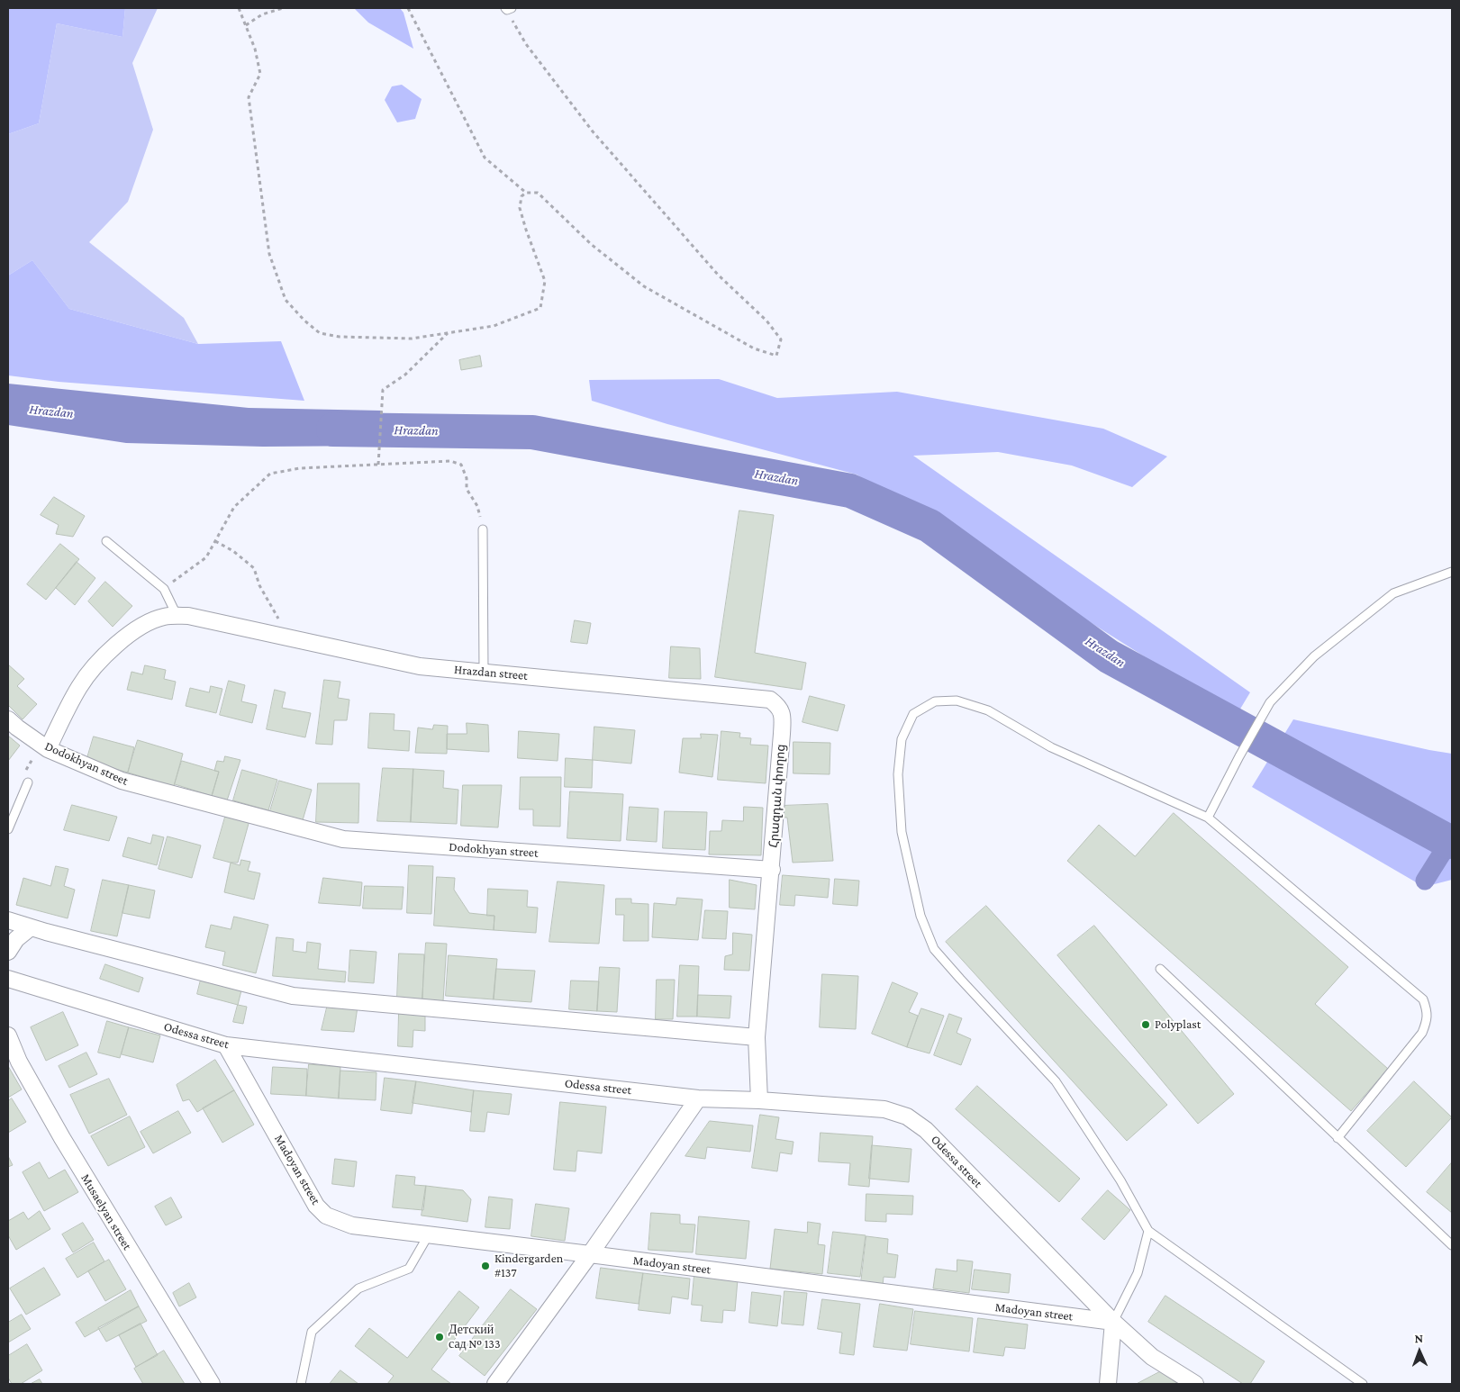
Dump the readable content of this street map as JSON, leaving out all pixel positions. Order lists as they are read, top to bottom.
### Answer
{
  "streets": {
    "street": [
      "Hrazdan street",
      "Dodokhyan street",
      "Հրազդան փողոց",
      "Odessa street",
      "Madoyan street",
      "Musaelyan street"
    ]
  },
  "crossings": [
    ["Hrazdan street", "Հրազդան փողոց"],
    ["Dodokhyan street", "Հրազդան փողոց"],
    ["Odessa street", "Madoyan street"]
  ],
  "water": ["Hrazdan"],
  "places": ["Polyplast", "Kindergarden #137", "Детский сад № 133"],
  "north": "top"
}
